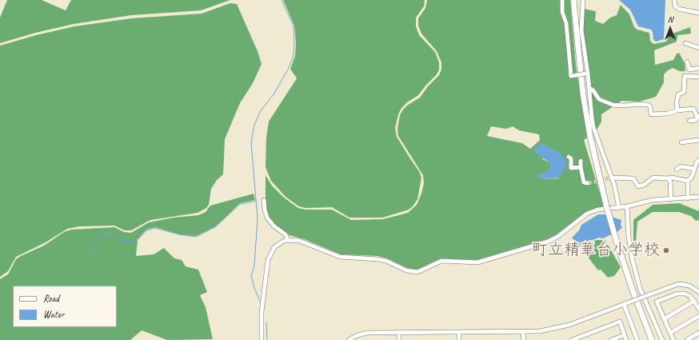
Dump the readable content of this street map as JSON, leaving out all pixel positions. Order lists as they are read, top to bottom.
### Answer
{
  "places": ["町立精華台小学校"],
  "legend": ["Road", "Water"],
  "north": "top"
}
